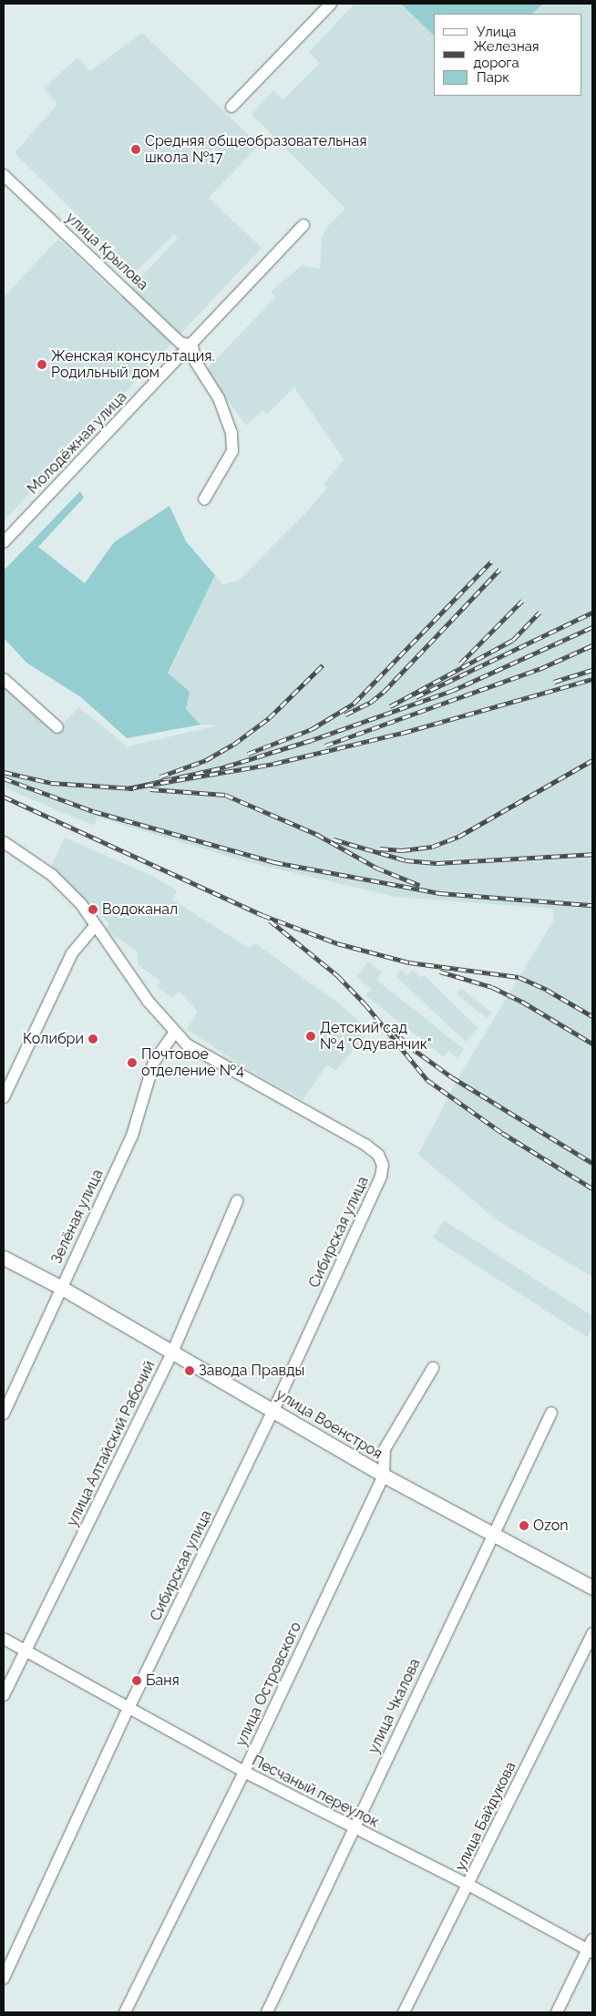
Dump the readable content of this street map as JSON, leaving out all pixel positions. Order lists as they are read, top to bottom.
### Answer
{
  "streets": {
    "street": [
      "улица Крылова",
      "Молодёжная улица",
      "Зелёная улица",
      "Сибирская улица",
      "улица Военстроя",
      "улица Алтайский Рабочий",
      "улица Островского",
      "улица Чкалова",
      "Песчаный переулок",
      "улица Байдукова"
    ]
  },
  "crossings": [
    ["улица Крылова", "Молодёжная улица"],
    ["Зелёная улица", "Сибирская улица"],
    ["Зелёная улица", "улица Военстроя"],
    ["Сибирская улица", "улица Военстроя"],
    ["Сибирская улица", "Песчаный переулок"],
    ["улица Военстроя", "улица Алтайский Рабочий"],
    ["улица Военстроя", "улица Островского"],
    ["улица Военстроя", "улица Чкалова"],
    ["улица Алтайский Рабочий", "Песчаный переулок"],
    ["улица Островского", "Песчаный переулок"],
    ["улица Чкалова", "Песчаный переулок"],
    ["Песчаный переулок", "улица Байдукова"]
  ],
  "places": [
    "Средняя общеобразовательная школа №17",
    "Женская консультация. Родильный дом",
    "Водоканал",
    "Детский сад №4 \"Одуванчик\"",
    "Колибри",
    "Почтовое отделение №4",
    "Завода Правды",
    "Ozon",
    "Баня"
  ],
  "legend": ["Улица", "Железная дорога", "Парк"]
}
